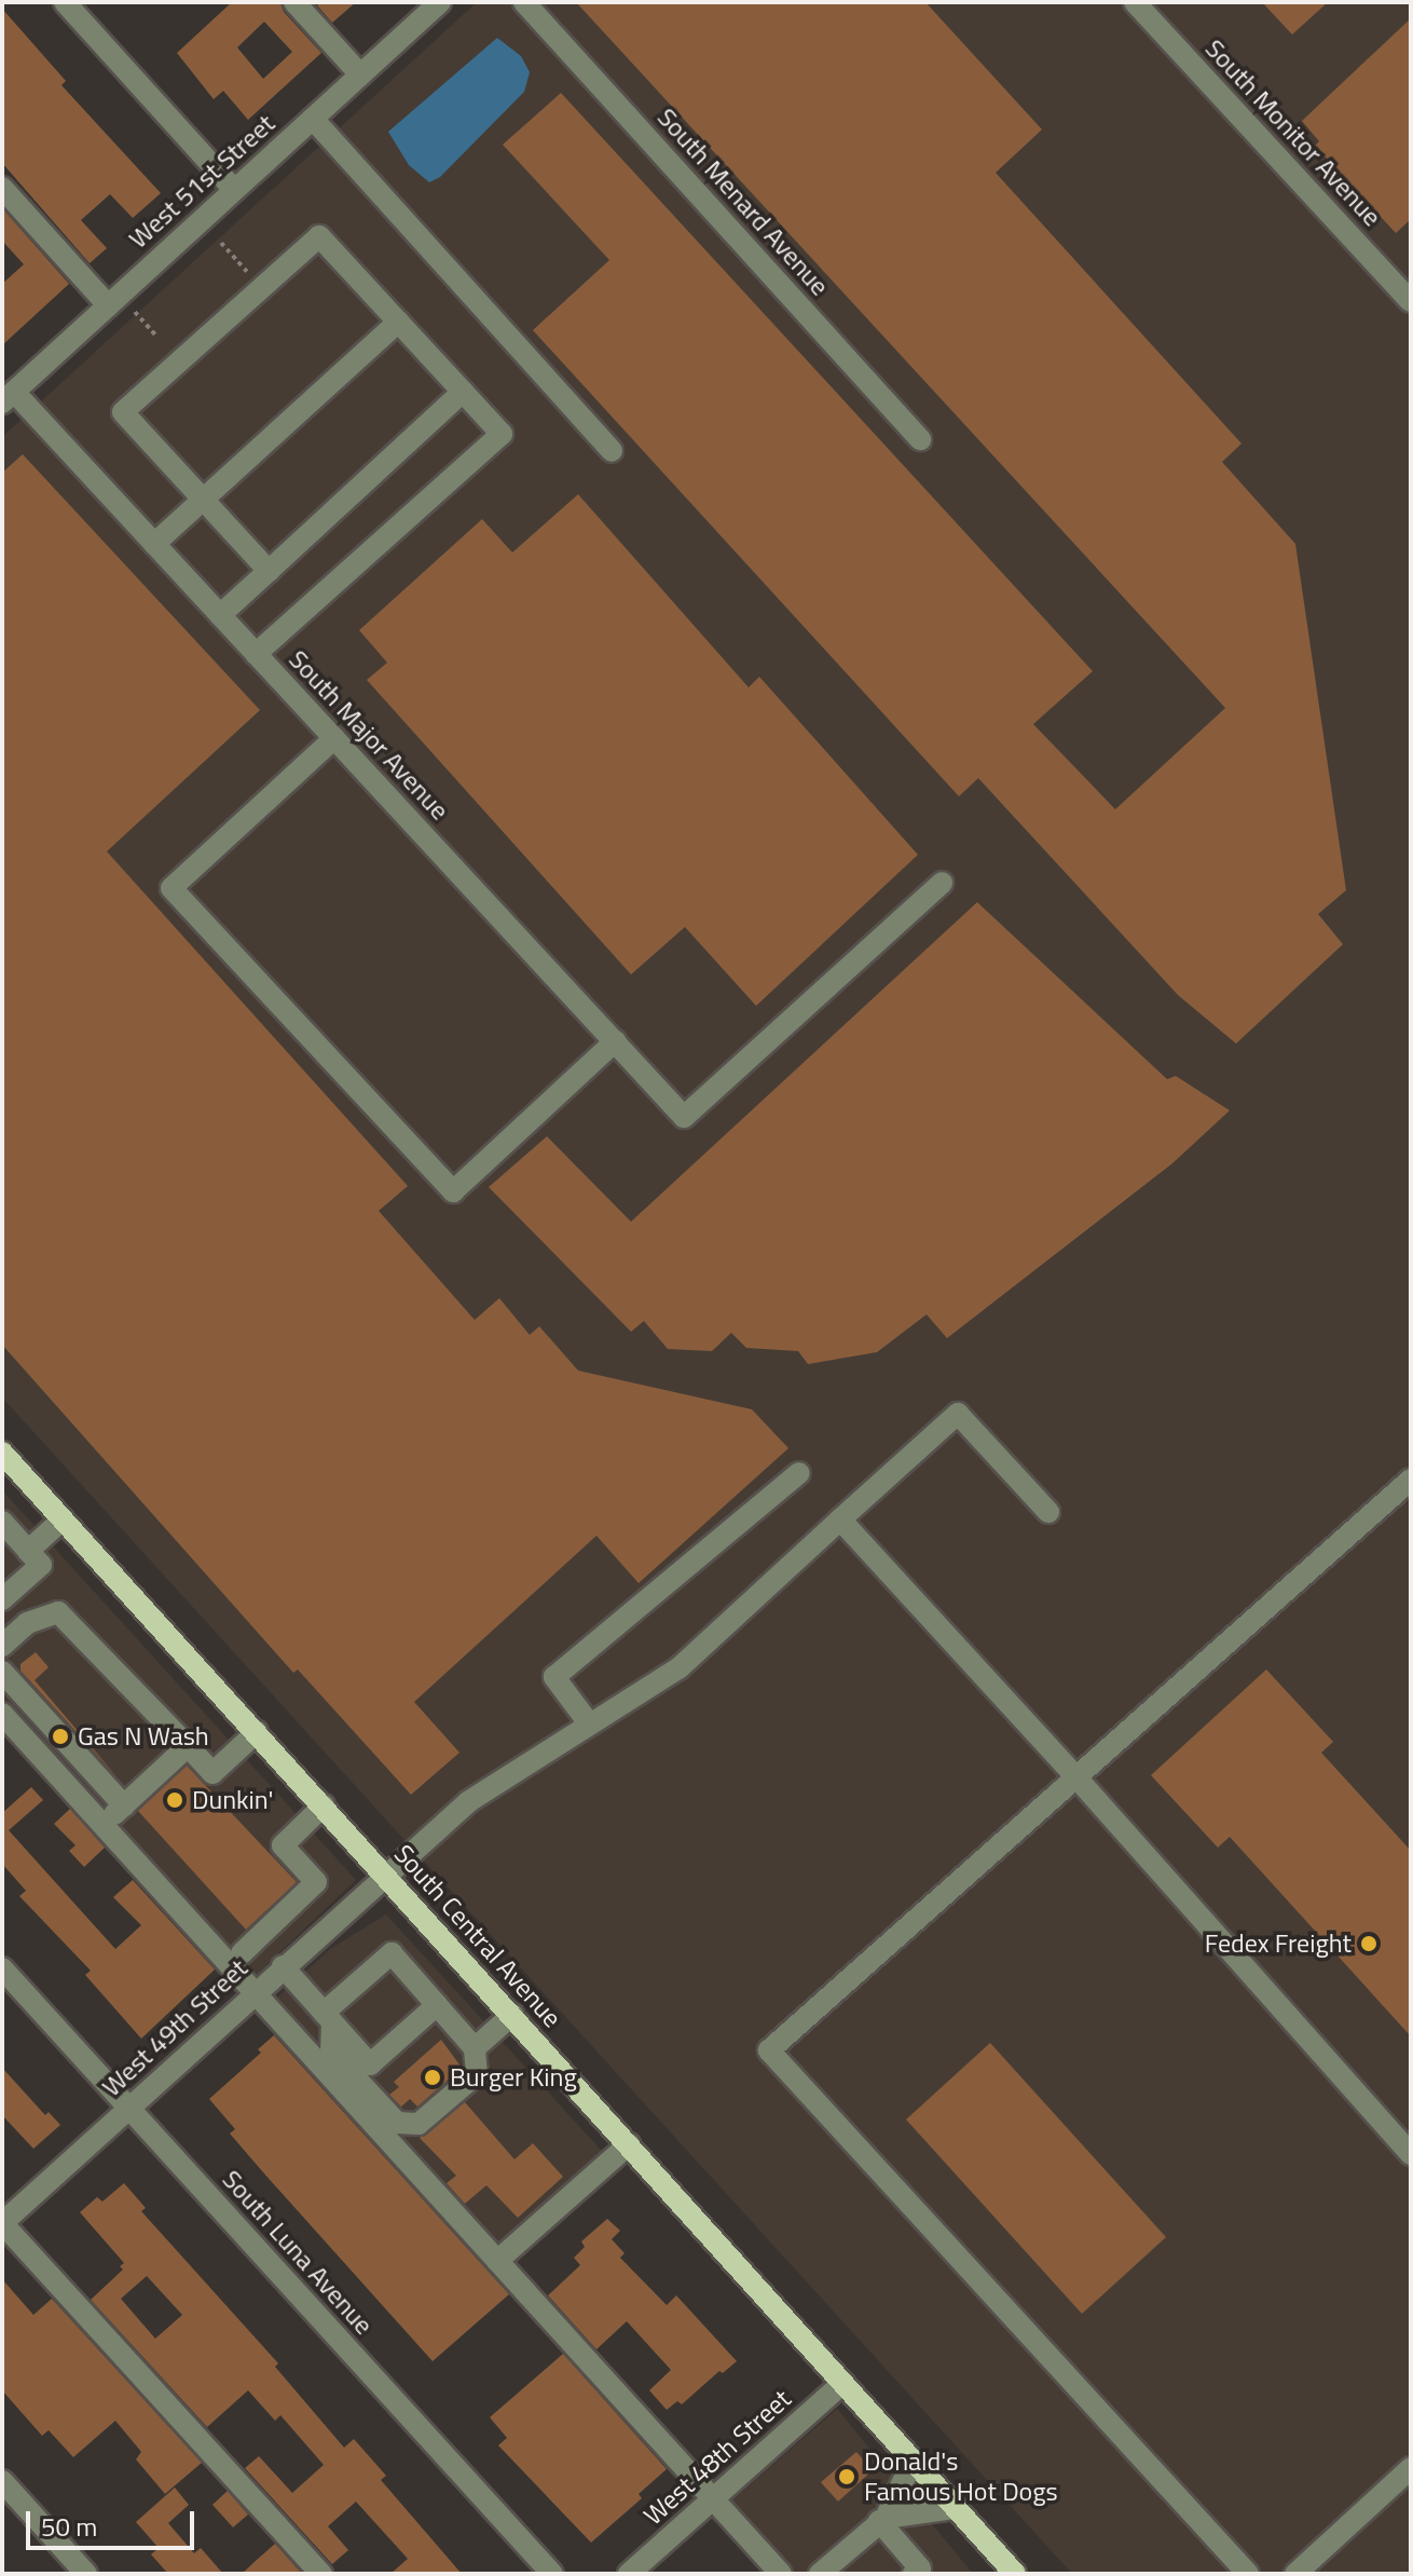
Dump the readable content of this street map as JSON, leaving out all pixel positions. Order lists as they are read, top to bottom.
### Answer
{
  "streets": {
    "main road": ["South Central Avenue"],
    "street": [
      "South Monitor Avenue",
      "West 51st Street",
      "South Menard Avenue",
      "South Major Avenue",
      "West 49th Street",
      "South Luna Avenue",
      "West 48th Street"
    ]
  },
  "crossings": [
    ["West 51st Street", "South Major Avenue"],
    ["South Central Avenue", "West 49th Street"],
    ["South Central Avenue", "West 48th Street"],
    ["West 49th Street", "South Luna Avenue"]
  ],
  "places": [
    "Gas N Wash",
    "Dunkin'",
    "Fedex Freight",
    "Burger King",
    "Donald's Famous Hot Dogs"
  ],
  "scale_bar": "50 m"
}
